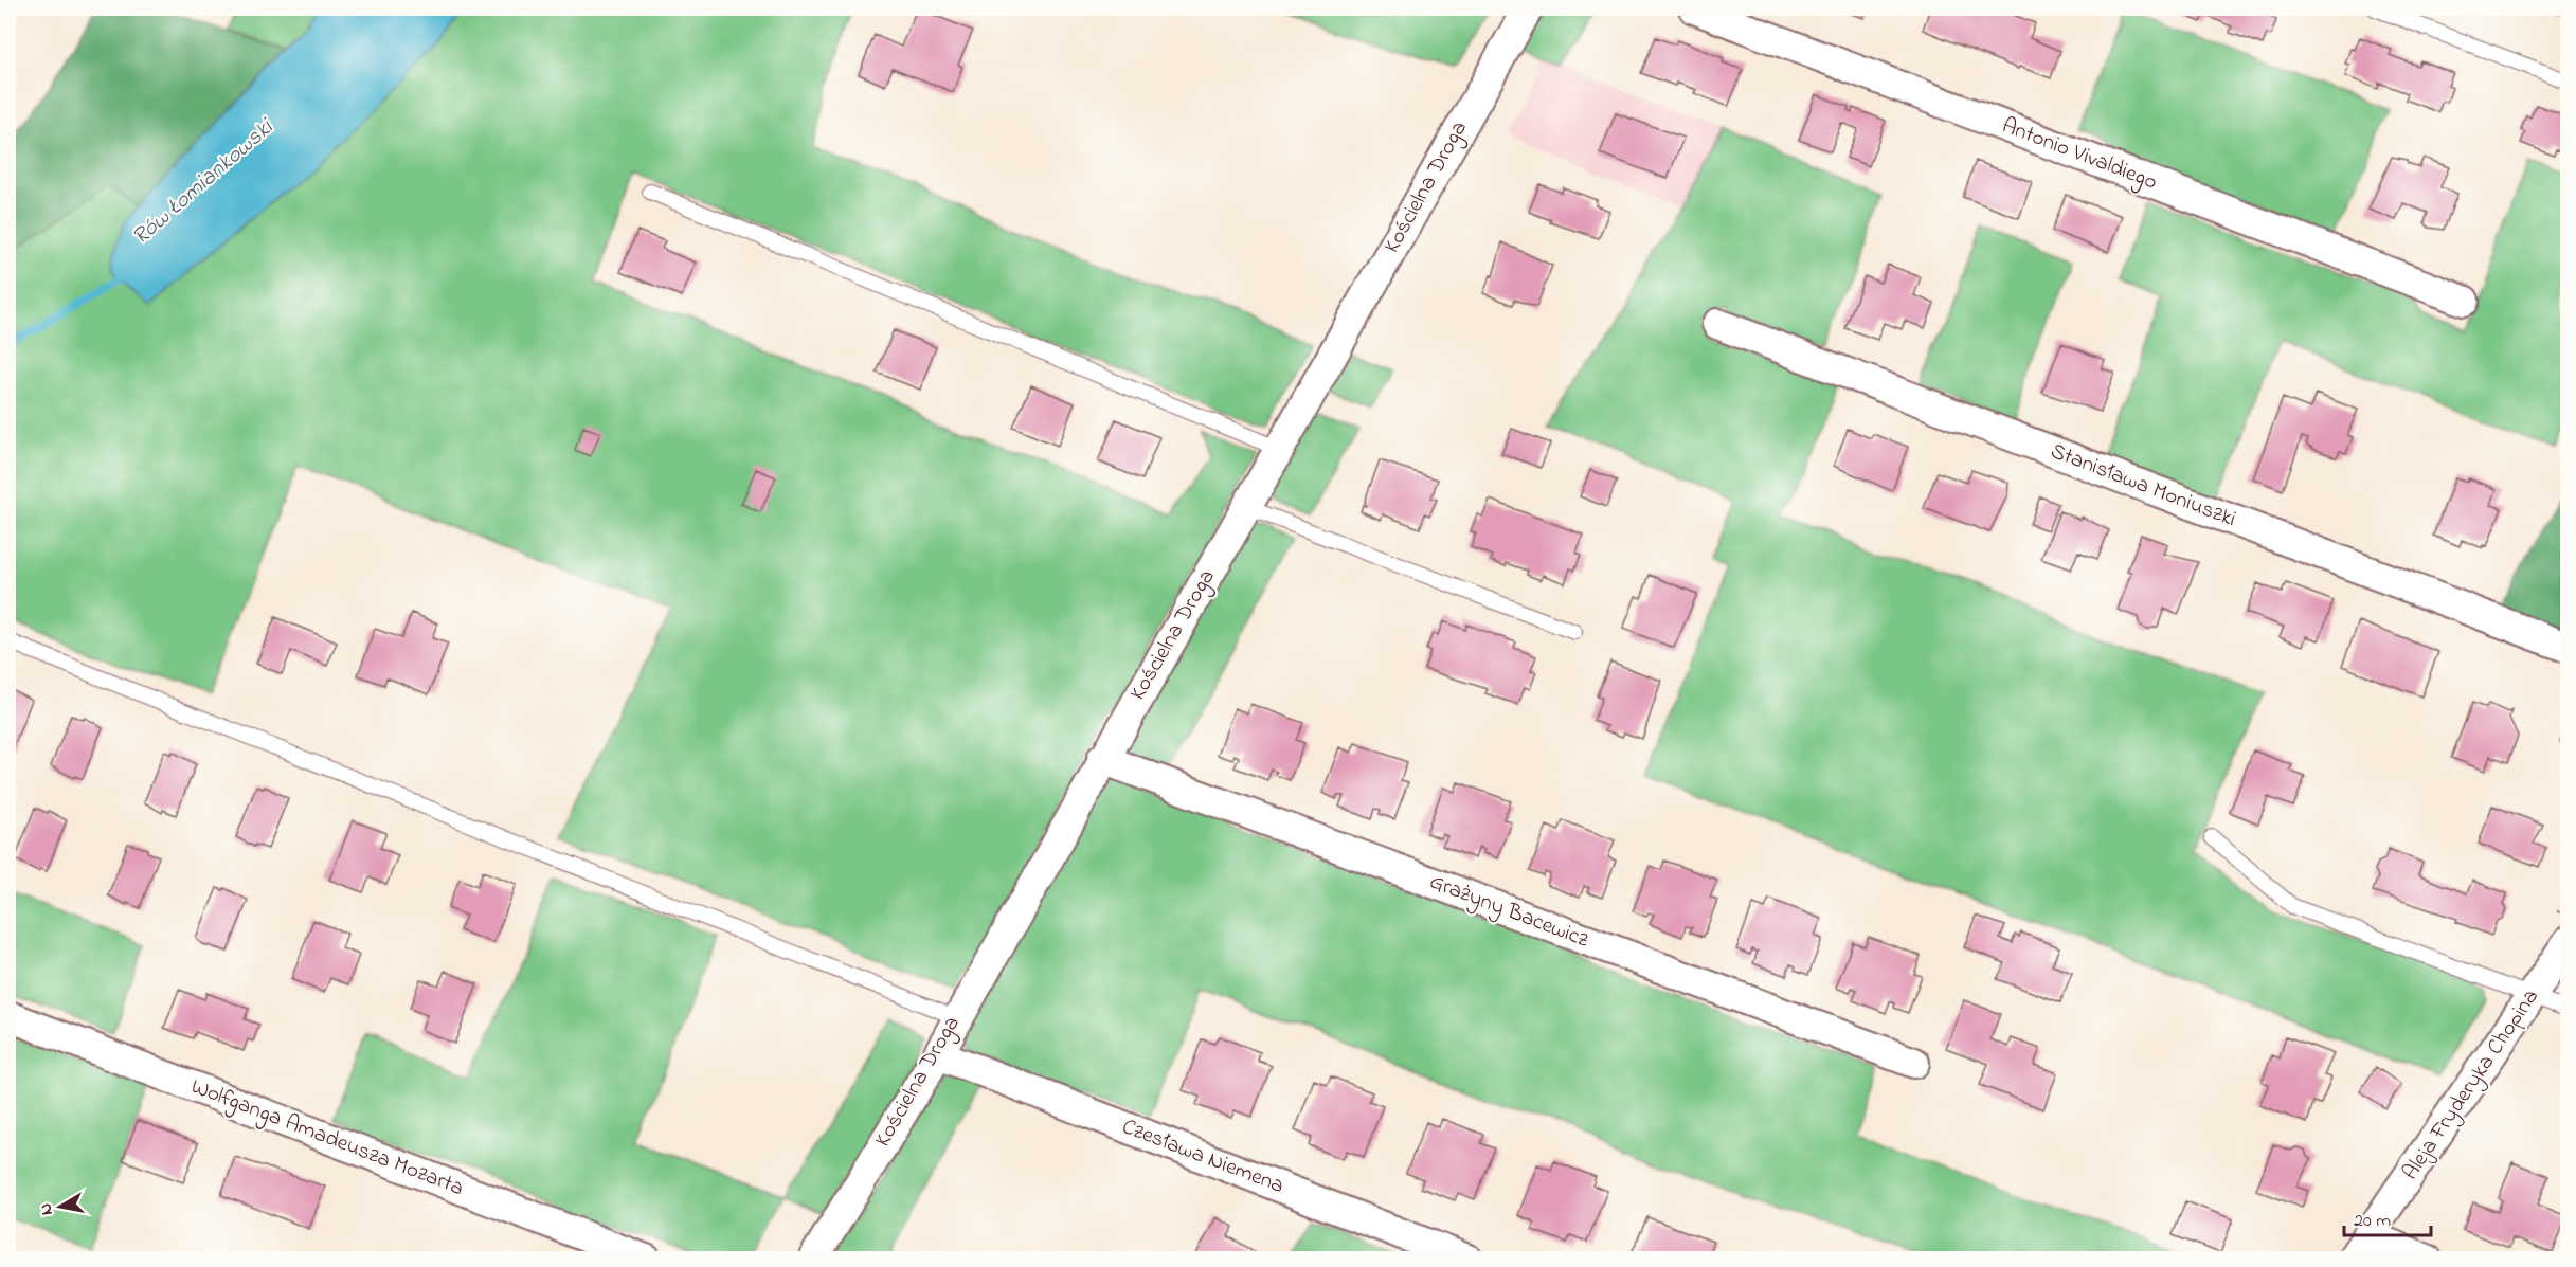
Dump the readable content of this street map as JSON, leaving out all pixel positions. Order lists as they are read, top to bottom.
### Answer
{
  "streets": {
    "street": [
      "Antonio Vivaldiego",
      "Kościelna Droga",
      "Stanisława Moniuszki",
      "Grażyny Bacewicz",
      "Aleja Fryderyka Chopina",
      "Wolfganga Amadeusza Mozarta",
      "Czesława Niemena"
    ]
  },
  "crossings": [
    ["Kościelna Droga", "Grażyny Bacewicz"],
    ["Kościelna Droga", "Czesława Niemena"]
  ],
  "water": ["Rów Łomiankowski"],
  "scale_bar": "20 m",
  "north": "left"
}
